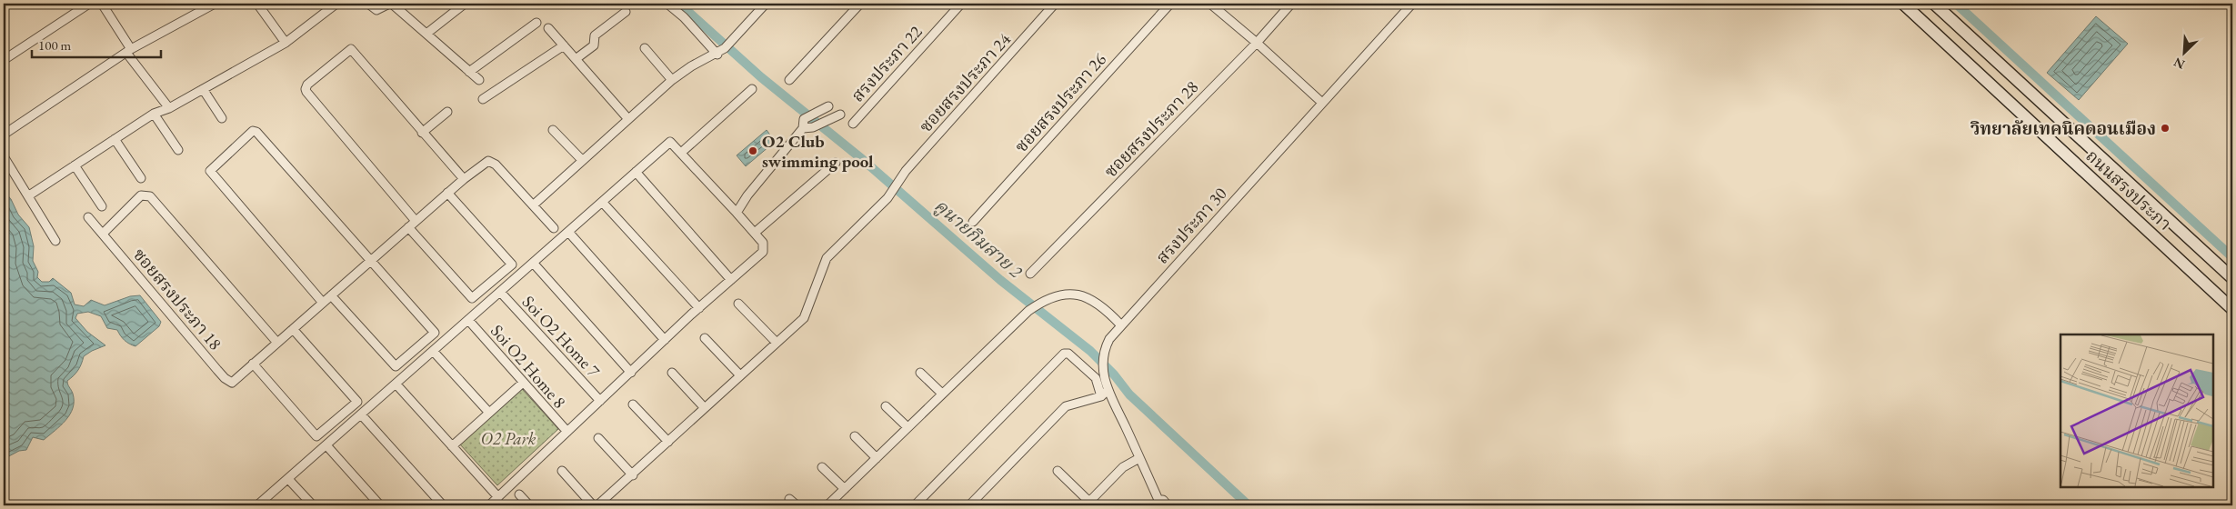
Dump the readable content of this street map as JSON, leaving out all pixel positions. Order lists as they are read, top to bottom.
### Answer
{
  "streets": {
    "main road": ["ถนนสรงประภา"],
    "street": [
      "สรงประภา 22",
      "ซอยสรงประภา 24",
      "ซอยสรงประภา 26",
      "ซอยสรงประภา 28",
      "สรงประภา 30",
      "ซอยสรงประภา 18",
      "Soi O2 Home 7",
      "Soi O2 Home 8"
    ]
  },
  "water": ["คูนายกิมสาย 2"],
  "parks": ["O2 Park"],
  "places": ["วิทยาลัยเทคนิคดอนเมือง", "O2 Club swimming pool"],
  "scale_bar": "100 m",
  "north": "bottom left"
}
